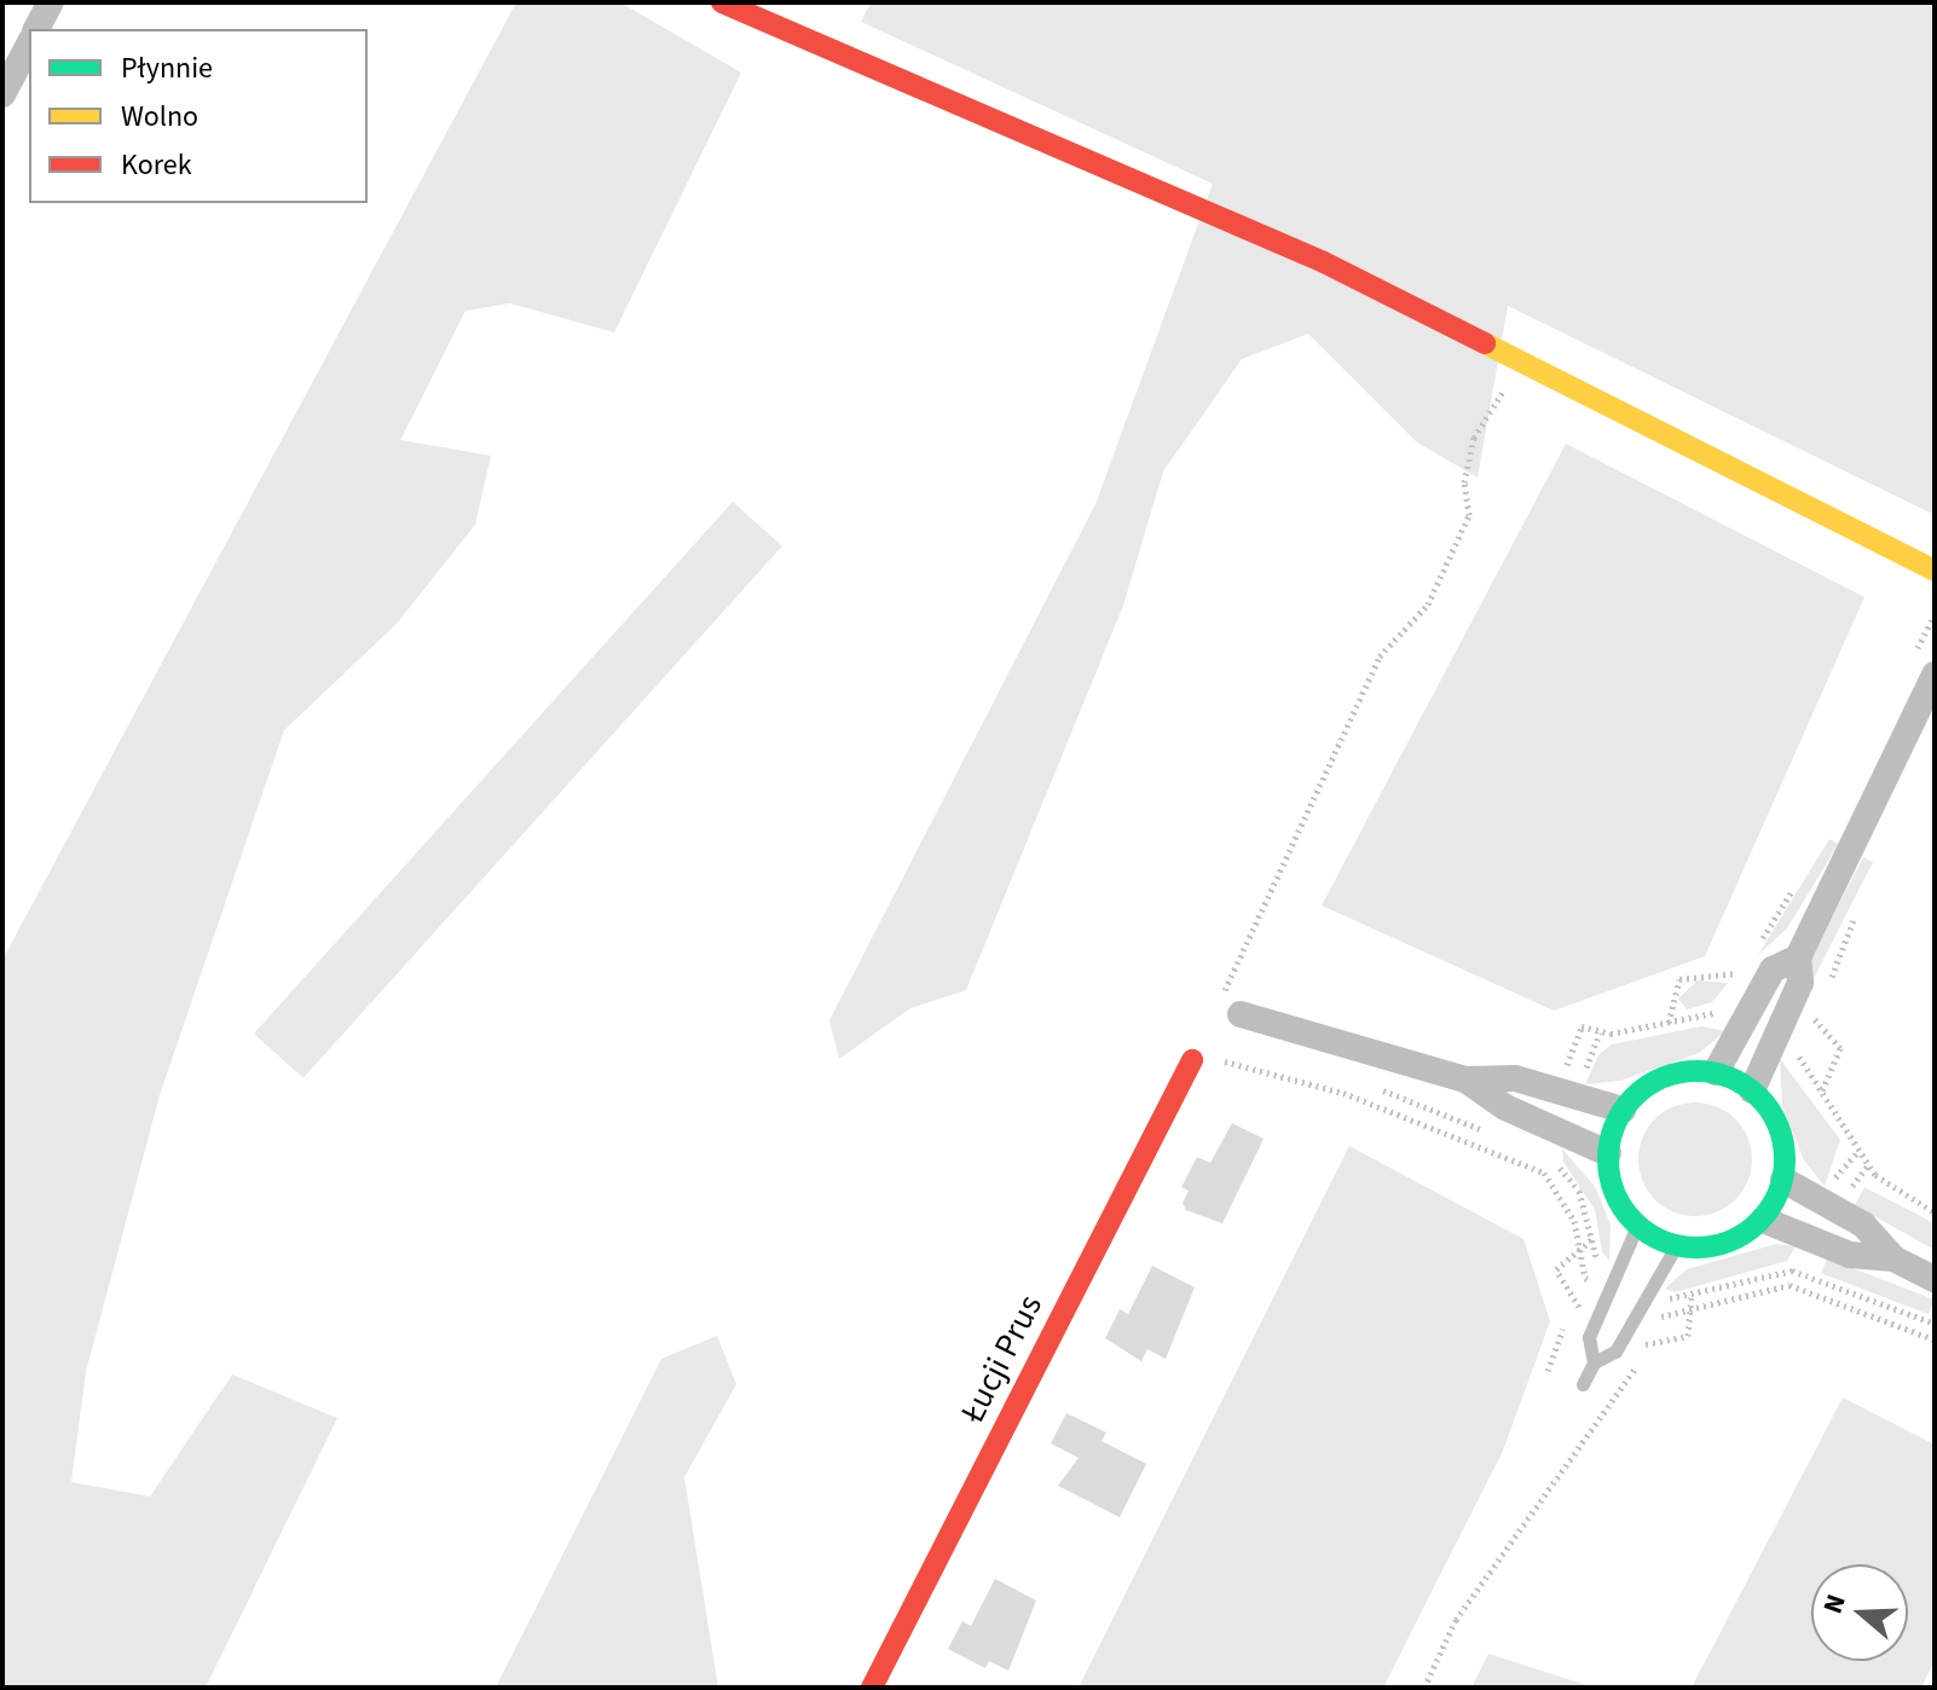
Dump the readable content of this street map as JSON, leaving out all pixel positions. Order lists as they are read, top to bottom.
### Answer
{
  "streets": {
    "street": ["Łucji Prus"]
  },
  "legend": ["Płynnie", "Wolno", "Korek"],
  "north": "left"
}
